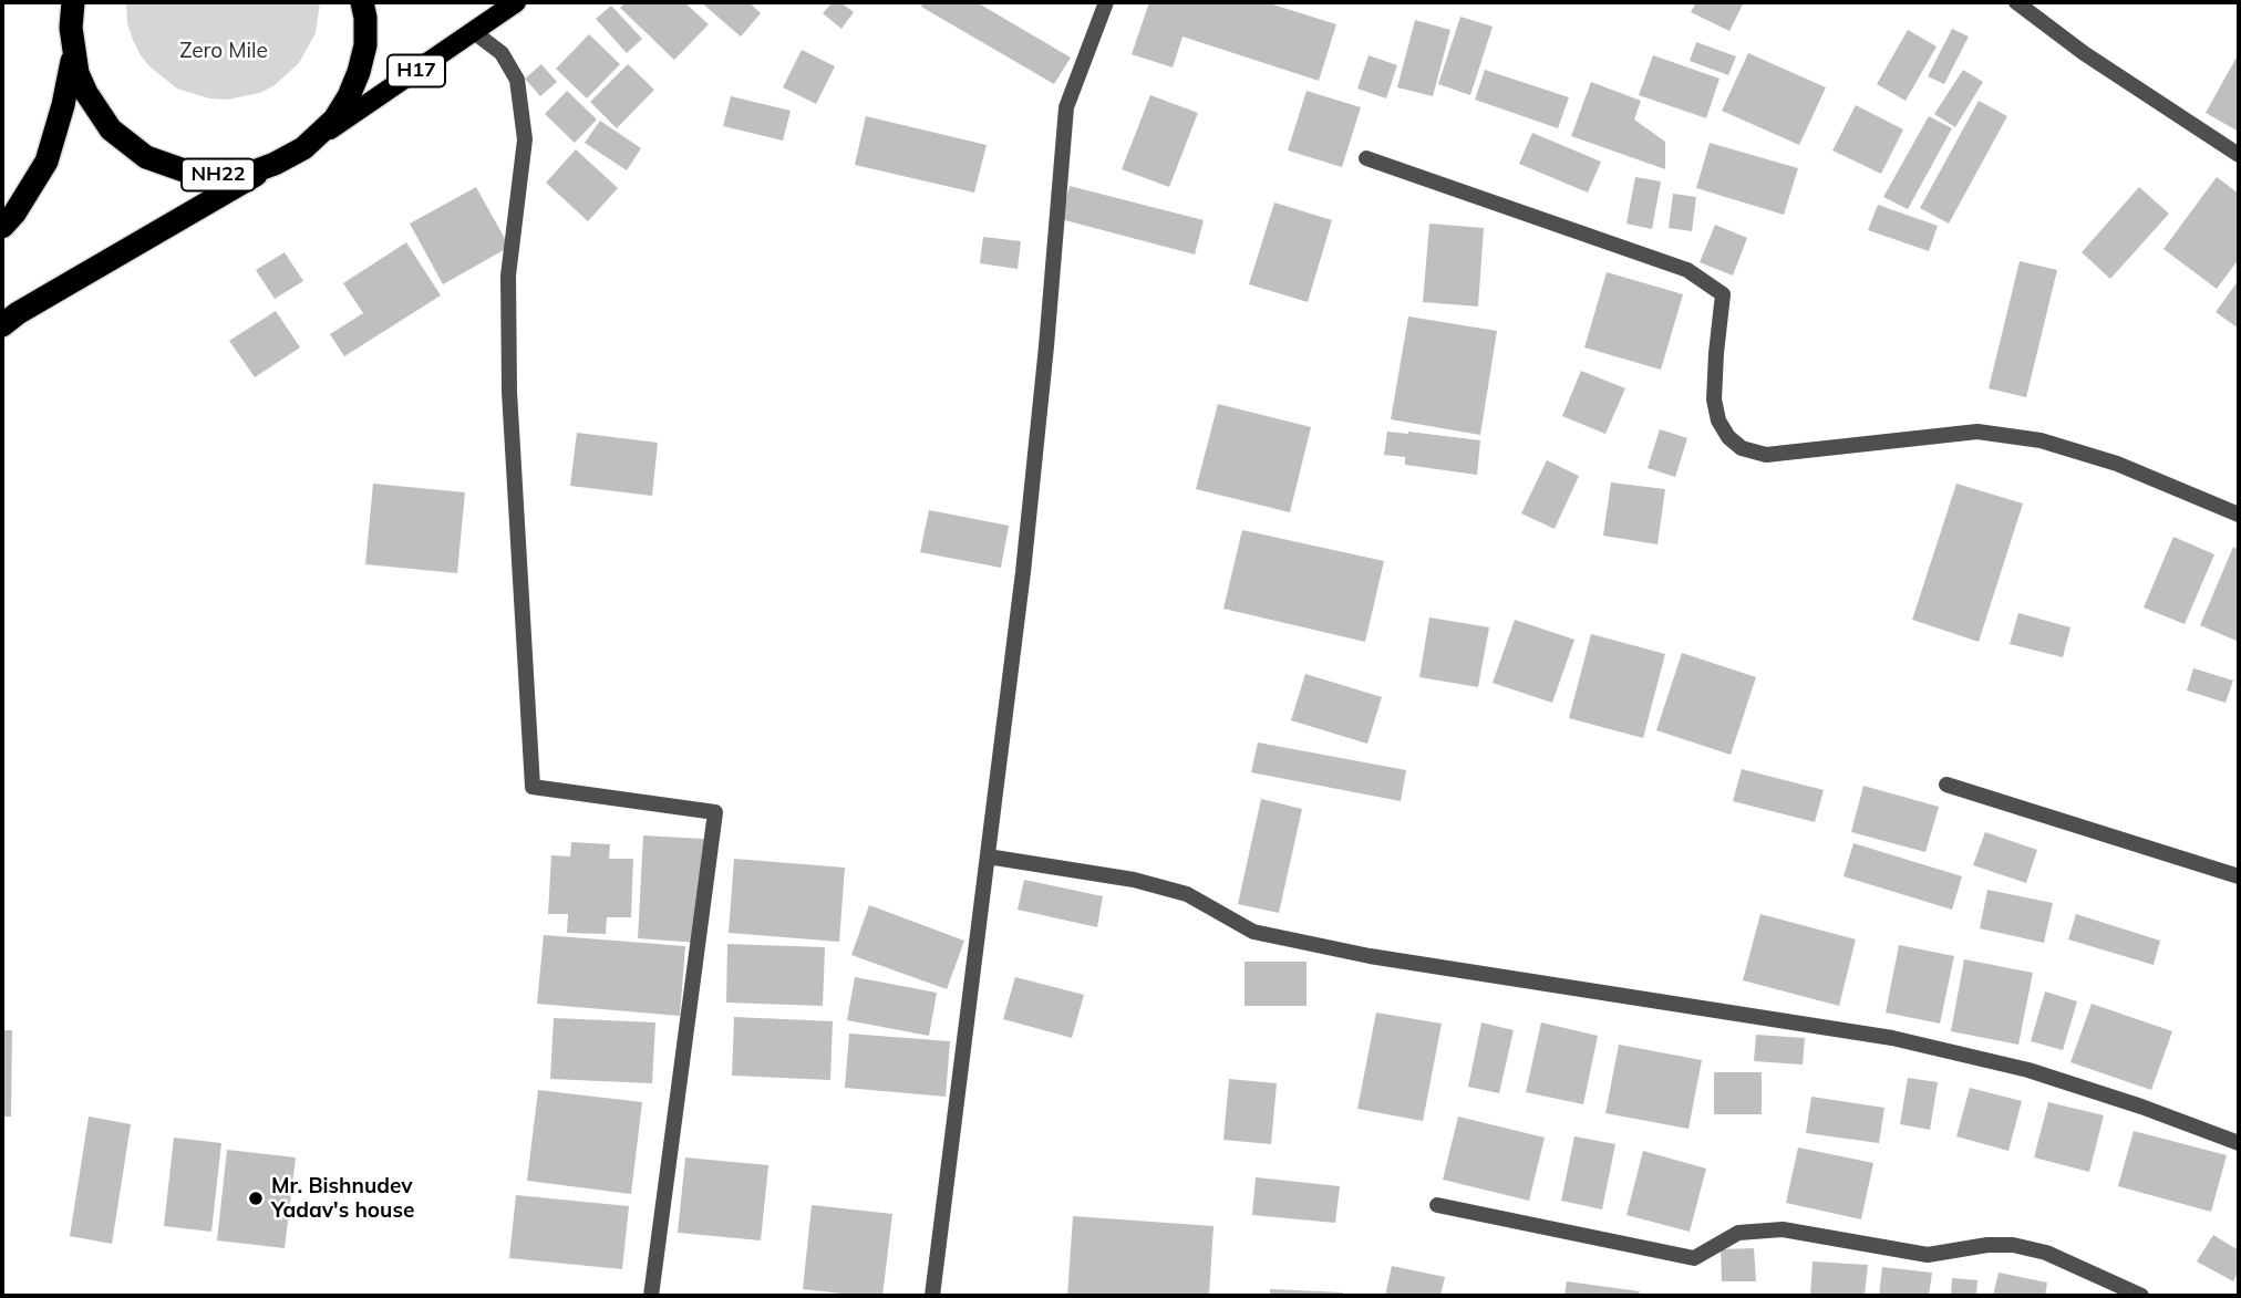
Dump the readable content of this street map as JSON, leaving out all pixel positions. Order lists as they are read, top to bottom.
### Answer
{
  "streets": {
    "highway": ["NH22"],
    "main road": ["H17"]
  },
  "crossings": [
    ["H17", "NH22"]
  ],
  "parks": ["Zero Mile"],
  "places": ["Mr. Bishnudev Yadav's house"]
}
